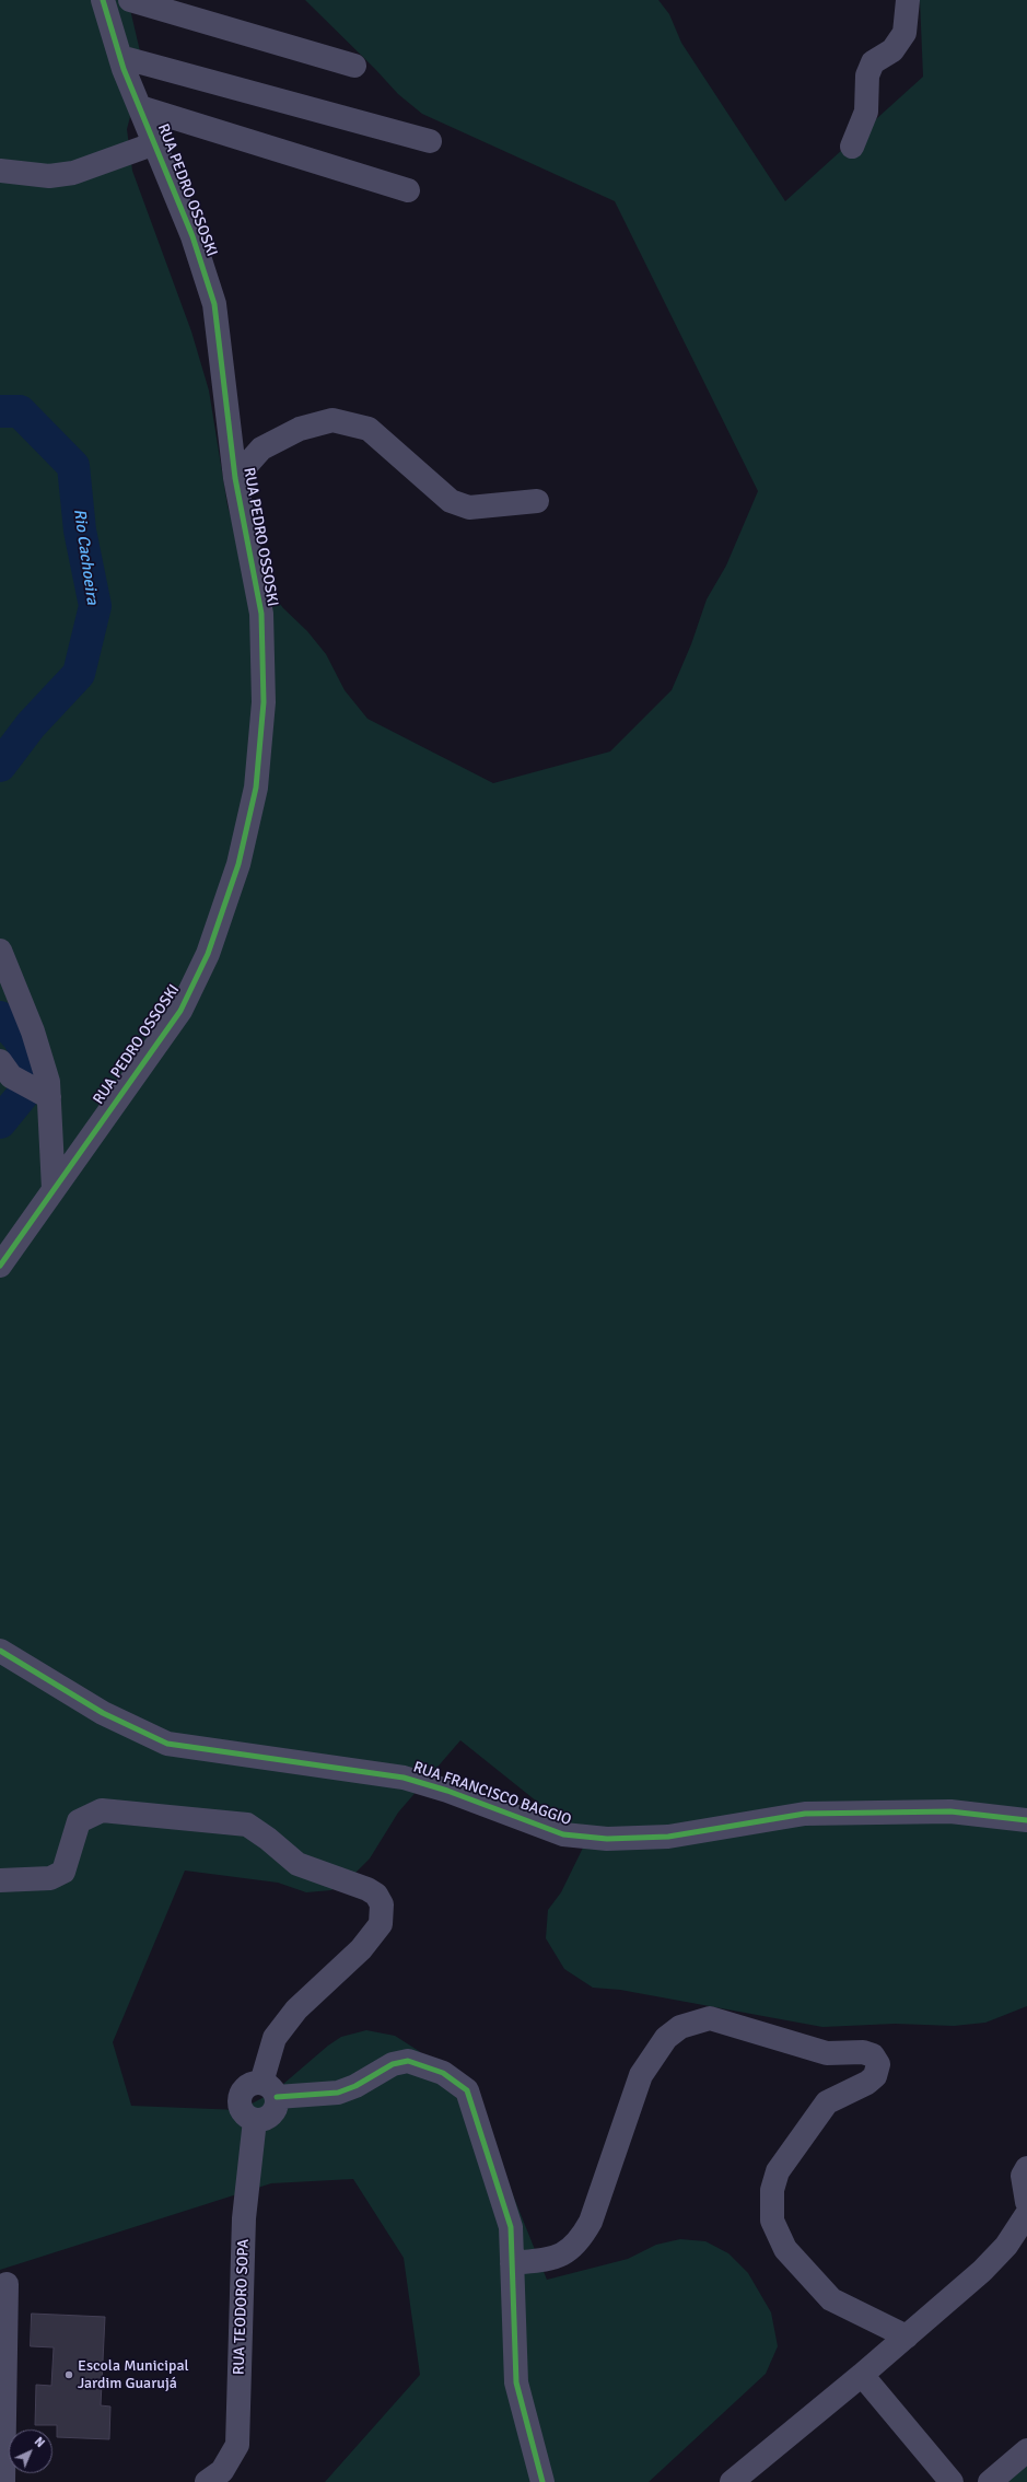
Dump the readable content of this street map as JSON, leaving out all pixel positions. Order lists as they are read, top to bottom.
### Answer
{
  "streets": {
    "street": ["RUA PEDRO OSSOSKI", "RUA FRANCISCO BAGGIO", "RUA TEODORO SOPA"]
  },
  "water": ["Rio Cachoeira"],
  "places": ["Escola Municipal Jardim Guarujá"],
  "north": "top right"
}
